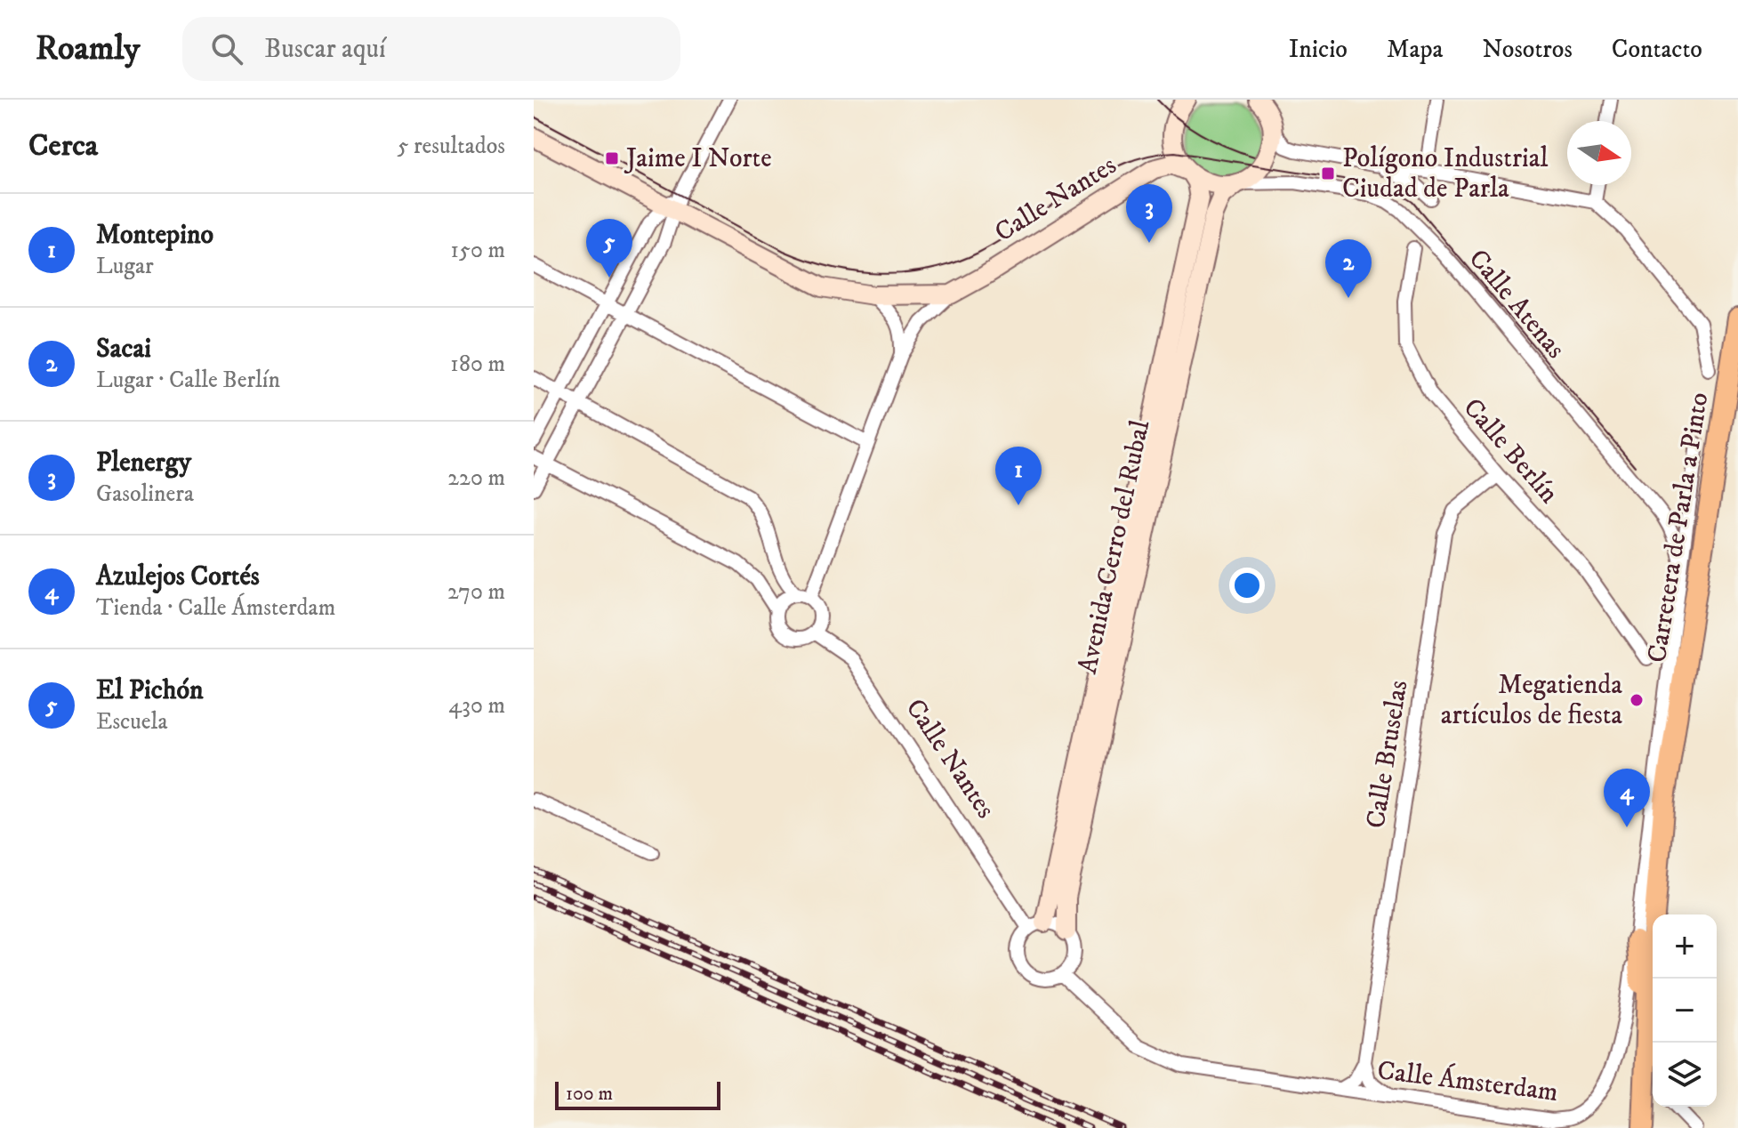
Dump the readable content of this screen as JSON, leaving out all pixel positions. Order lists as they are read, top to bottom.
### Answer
{
  "streets": {
    "main road": ["Carretera de Parla a Pinto"],
    "street": [
      "Calle Nantes",
      "Calle Atenas",
      "Calle Berlín",
      "Avenida Cerro del Rubal",
      "Calle Bruselas",
      "Calle Ámsterdam"
    ]
  },
  "crossings": [
    ["Calle Nantes", "Calle Atenas"],
    ["Calle Nantes", "Avenida Cerro del Rubal"],
    ["Calle Nantes", "Calle Ámsterdam"],
    ["Calle Atenas", "Calle Berlín"],
    ["Calle Atenas", "Avenida Cerro del Rubal"],
    ["Calle Atenas", "Calle Ámsterdam"],
    ["Calle Berlín", "Calle Bruselas"],
    ["Avenida Cerro del Rubal", "Calle Ámsterdam"]
  ],
  "places": {
    "transit": ["Jaime I Norte", "Polígono Industrial Ciudad de Parla"],
    "other": ["Megatienda artículos de fiesta"]
  },
  "scale_bar": "100 m",
  "north": "right",
  "page": {
    "header": "Roamly",
    "search": "Buscar aquí",
    "nav": [
      "Inicio",
      "Mapa",
      "Nosotros",
      "Contacto"
    ],
    "heading": ["Cerca", "5 resultados"],
    "pins": [
      "3",
      "5",
      "2",
      "1",
      "4"
    ],
    "list": [
      {
        "mark": "1",
        "name": "Montepino",
        "note": "Lugar",
        "value": "150 m"
      },
      {
        "mark": "2",
        "name": "Sacai",
        "note": "Lugar · Calle Berlín",
        "value": "180 m"
      },
      {
        "mark": "3",
        "name": "Plenergy",
        "note": "Gasolinera",
        "value": "220 m"
      },
      {
        "mark": "4",
        "name": "Azulejos Cortés",
        "note": "Tienda · Calle Ámsterdam",
        "value": "270 m"
      },
      {
        "mark": "5",
        "name": "El Pichón",
        "note": "Escuela",
        "value": "430 m"
      }
    ],
    "map_buttons": ["+", "−"],
    "scale": "100 m"
  }
}
